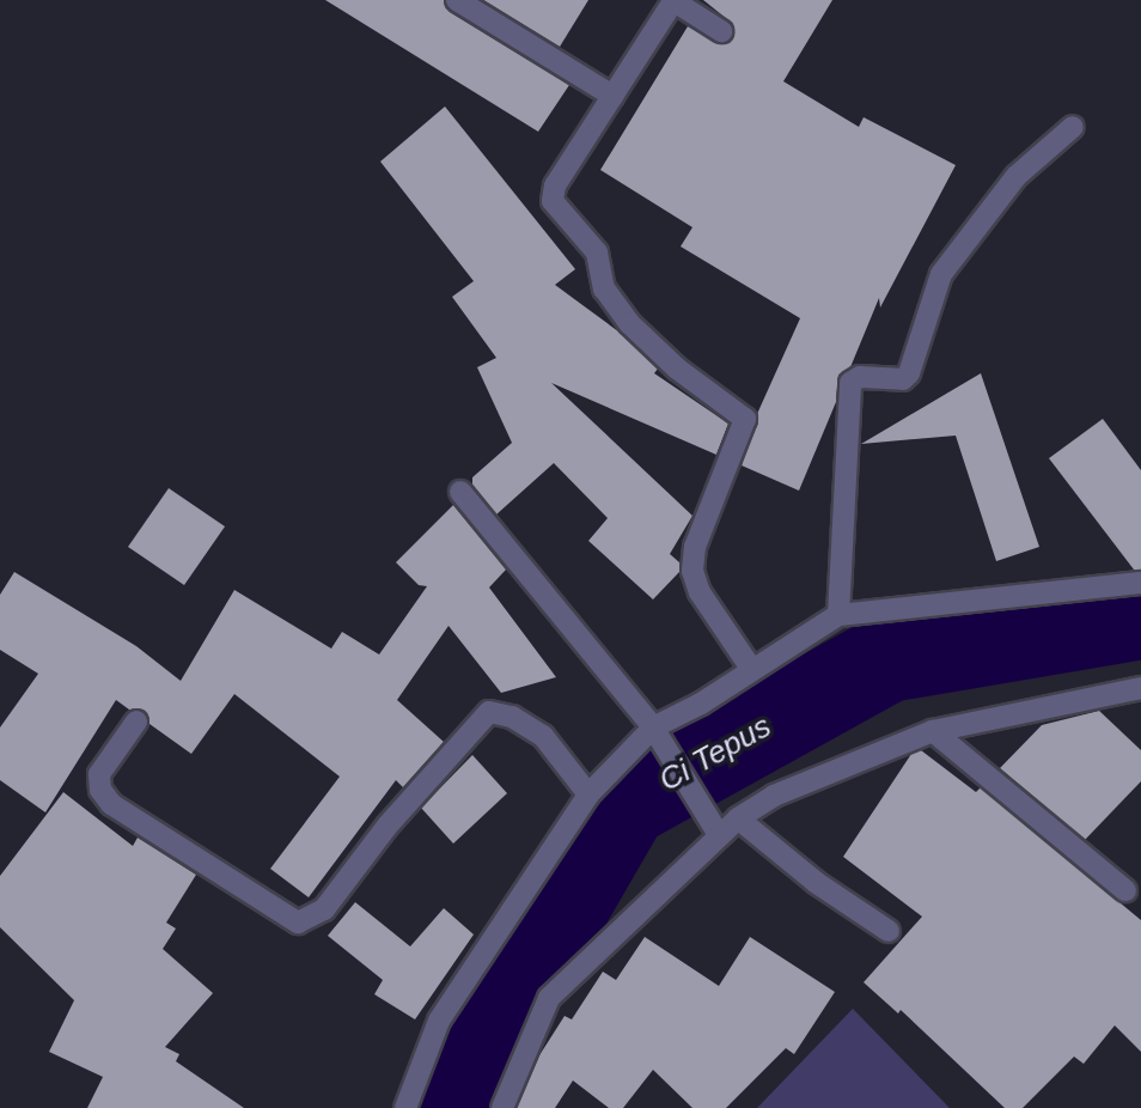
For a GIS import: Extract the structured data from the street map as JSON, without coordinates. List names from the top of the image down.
{
  "water": ["Ci Tepus"]
}
